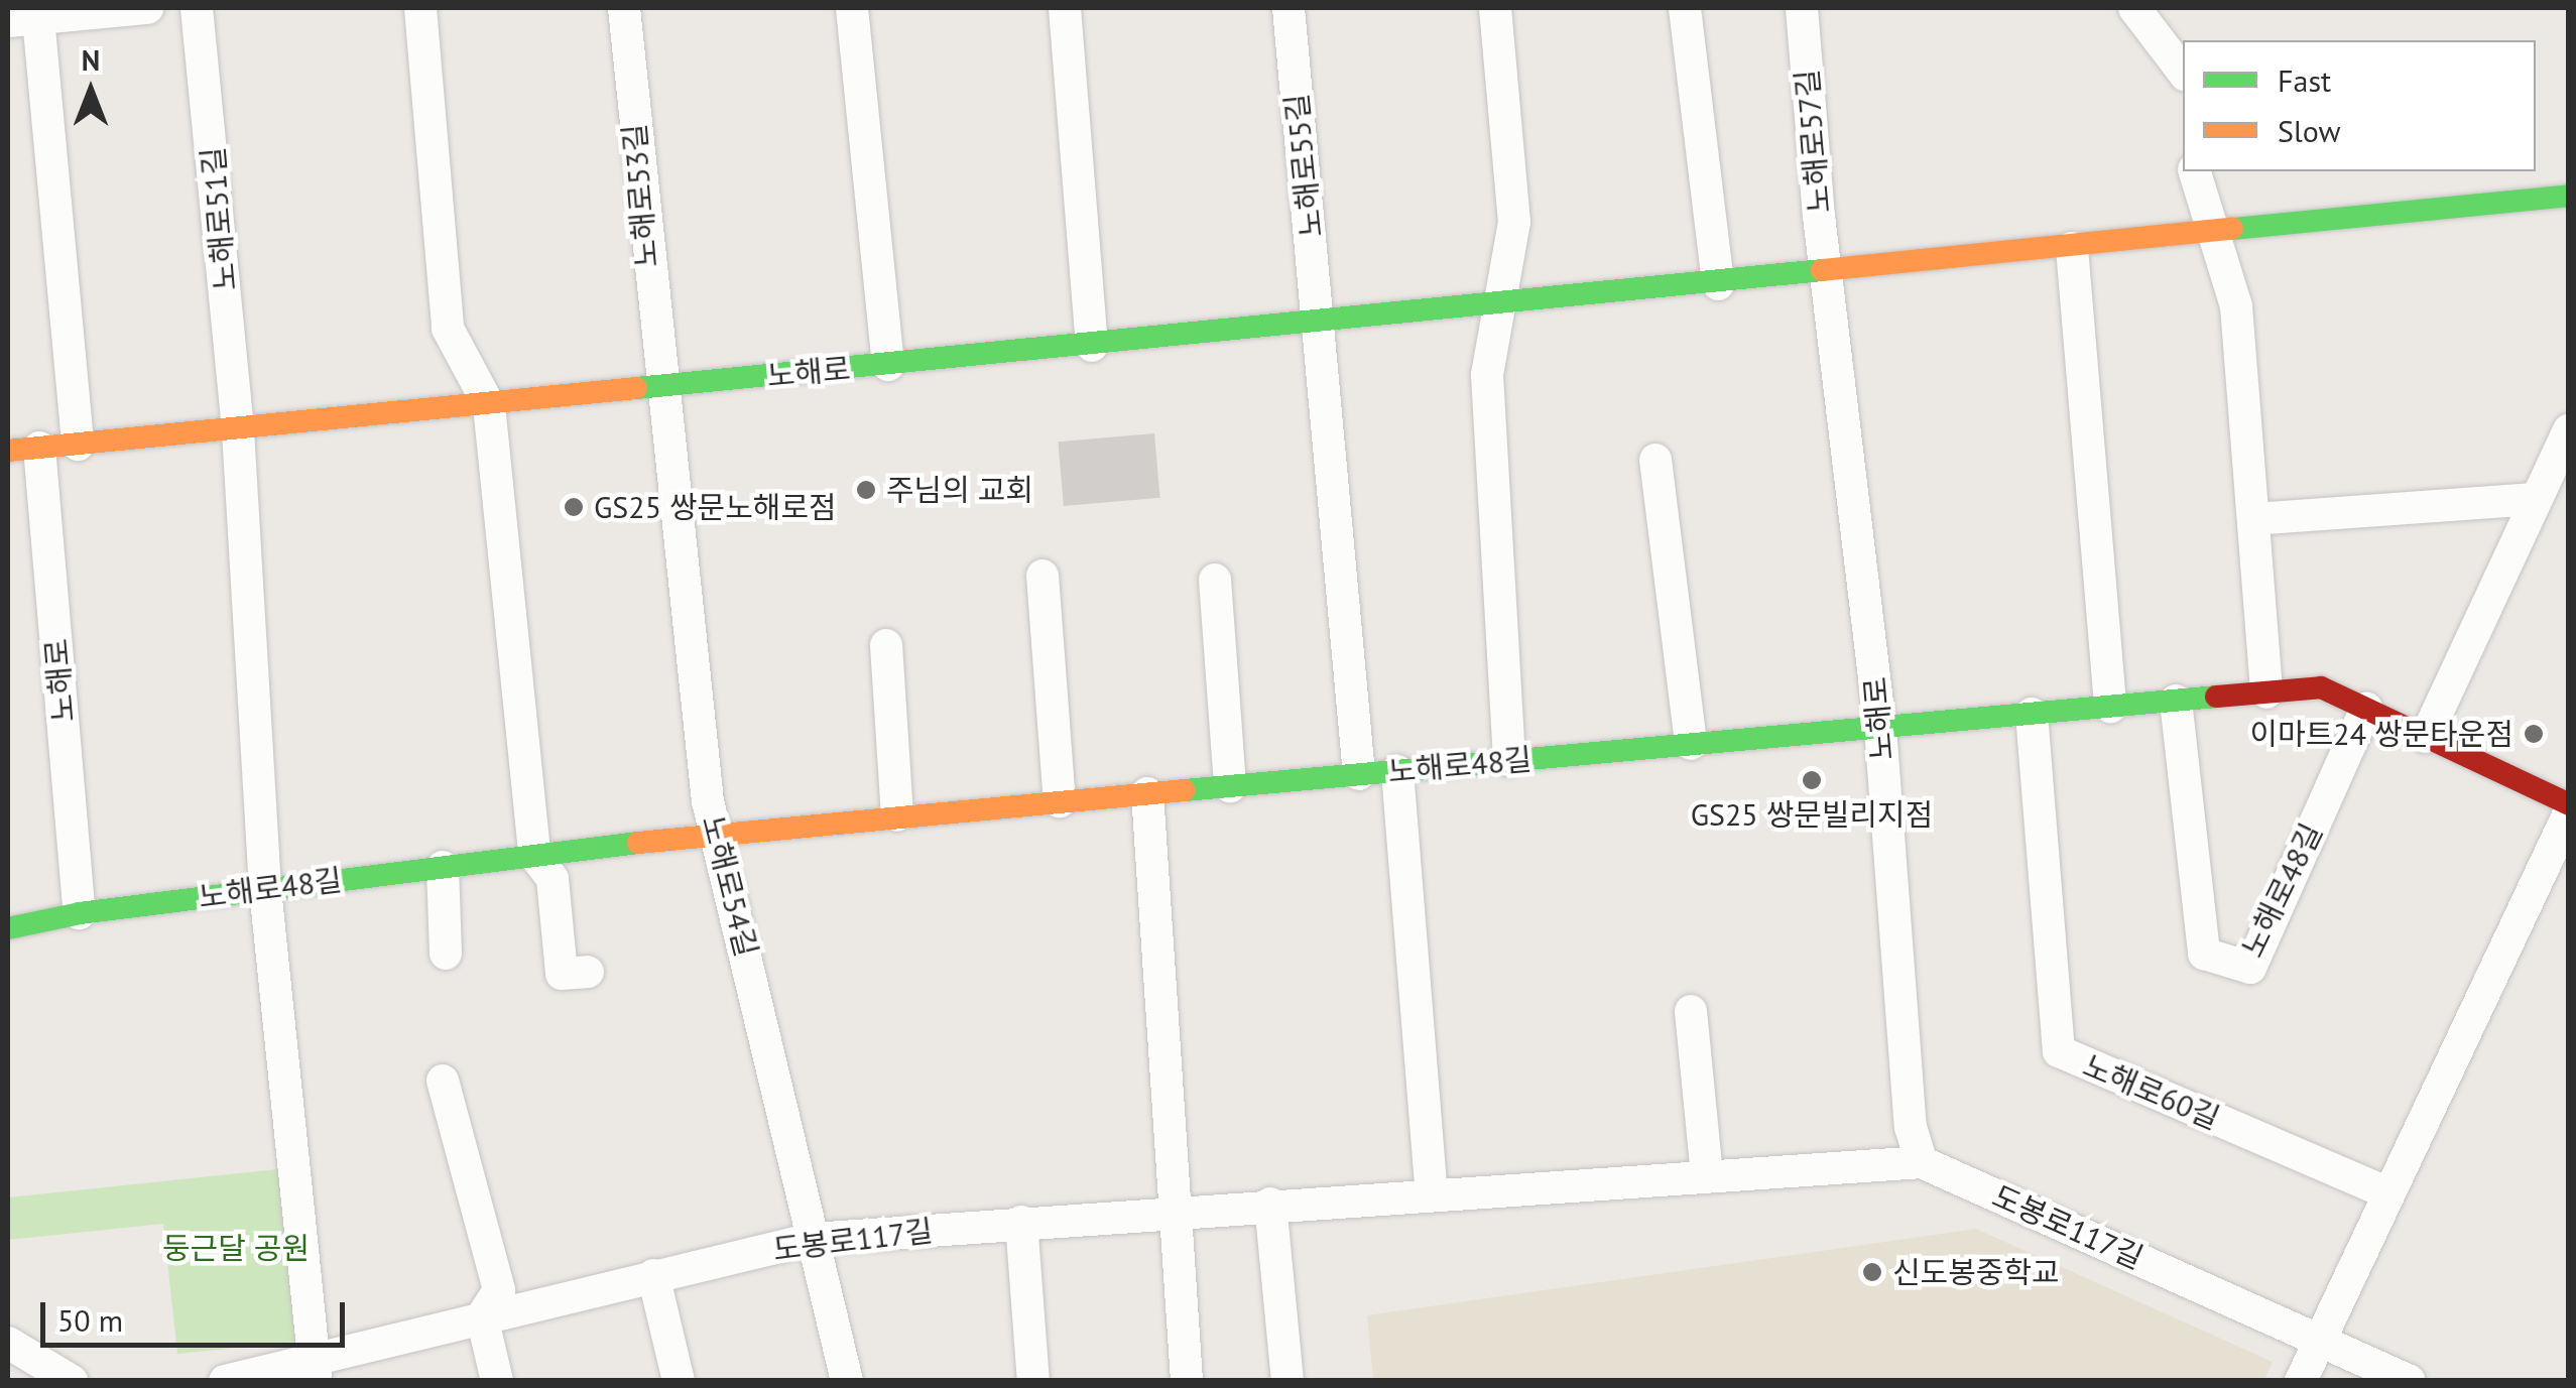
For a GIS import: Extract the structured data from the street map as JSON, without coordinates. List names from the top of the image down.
{
  "streets": {
    "street": [
      "노해로57길",
      "노해로55길",
      "노해로53길",
      "노해로51길",
      "노해로",
      "노해로48길",
      "노해로54길",
      "노해로60길",
      "도봉로117길"
    ]
  },
  "crossings": [
    ["노해로57길", "노해로"],
    ["노해로55길", "노해로"],
    ["노해로53길", "노해로"],
    ["노해로53길", "노해로54길"],
    ["노해로51길", "노해로"],
    ["노해로", "노해로48길"],
    ["노해로", "노해로54길"],
    ["노해로", "도봉로117길"],
    ["노해로48길", "노해로54길"],
    ["노해로48길", "노해로60길"],
    ["노해로54길", "도봉로117길"]
  ],
  "parks": ["둥근달 공원"],
  "places": [
    "주님의 교회",
    "GS25 쌍문노해로점",
    "이마트24 쌍문타운점",
    "GS25 쌍문빌리지점",
    "신도봉중학교"
  ],
  "legend": ["Fast", "Slow"],
  "scale_bar": "50 m",
  "north": "top"
}
